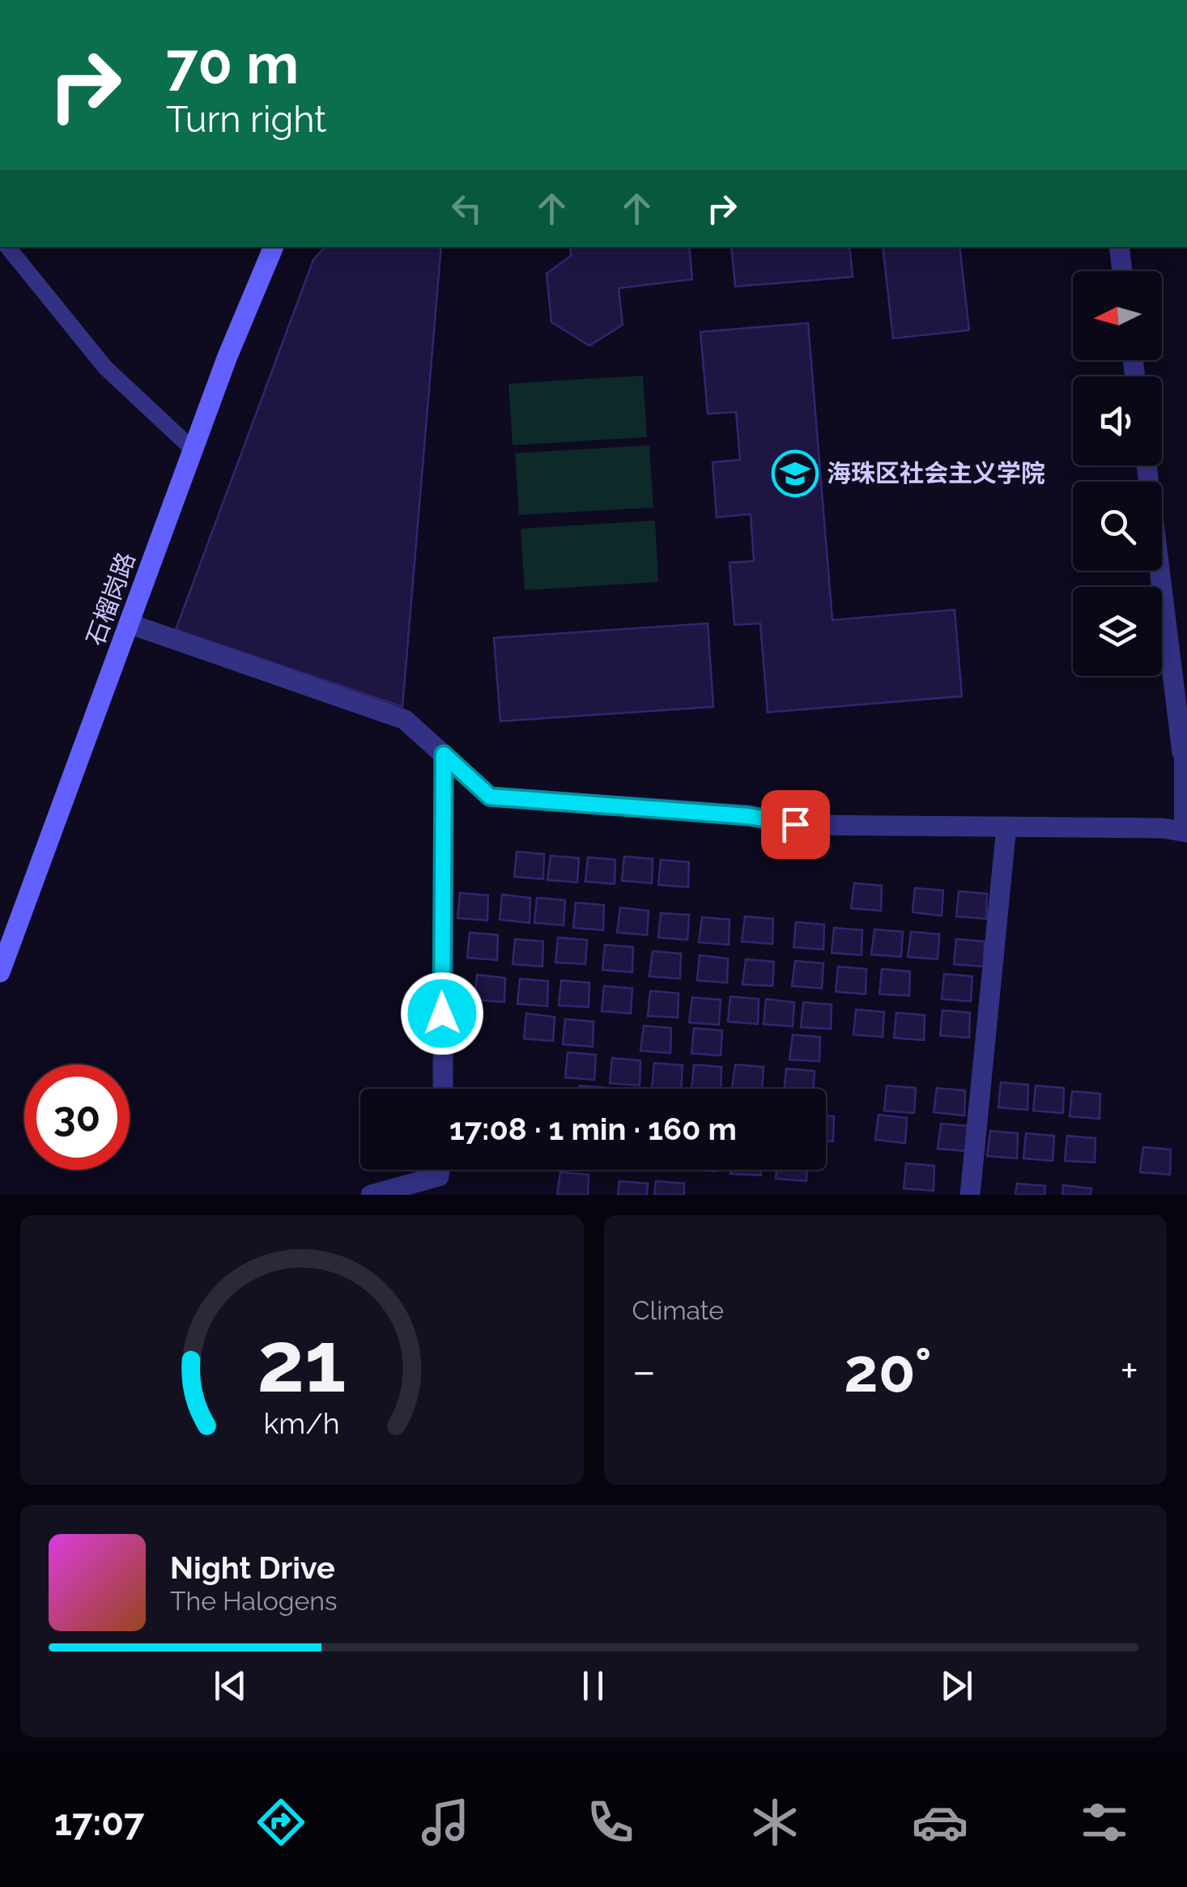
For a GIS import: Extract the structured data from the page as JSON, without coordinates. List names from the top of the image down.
{
  "streets": {
    "main road": ["石榴岗路"]
  },
  "places": {
    "school or university": ["海珠区社会主义学院"]
  },
  "north": "left",
  "page": {
    "turn": ["70 m", "Turn right"],
    "limit": "30",
    "trip": "17:08 · 1 min · 160 m",
    "tile": "Climate",
    "heat": ["−", "20°", "+"],
    "song": ["Night Drive", "The Halogens"],
    "tabs": "17:07",
    "gauge": ["21", "km/h"]
  }
}
